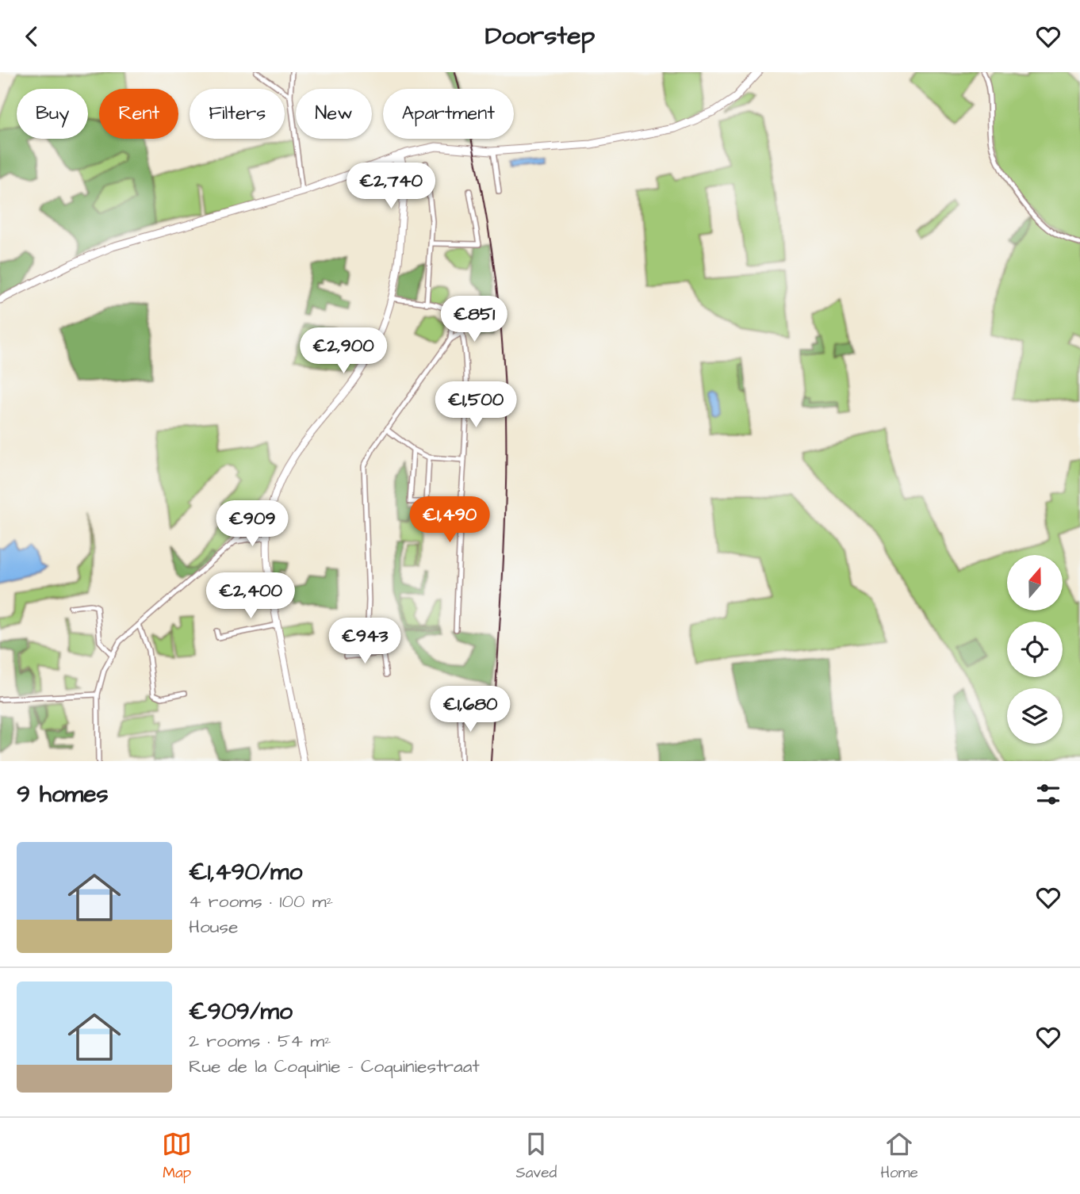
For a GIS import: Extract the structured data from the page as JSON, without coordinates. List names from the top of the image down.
{
  "north": "top",
  "page": {
    "header": "Doorstep",
    "chip": [
      "Buy",
      "Rent",
      "Filters",
      "New",
      "Apartment"
    ],
    "price": [
      "€2,740",
      "€851",
      "€2,900",
      "€1,500",
      "€1,490",
      "€909",
      "€2,400",
      "€943",
      "€1,680"
    ],
    "heading": "9 homes",
    "list": [
      {
        "name": "€1,490/mo",
        "note": "4 rooms · 100 m² · House"
      },
      {
        "name": "€909/mo",
        "note": "2 rooms · 54 m² · Rue de la Coquinie - Coquiniestraat"
      }
    ],
    "tabs": ["Map", "Saved", "Home"]
  }
}
